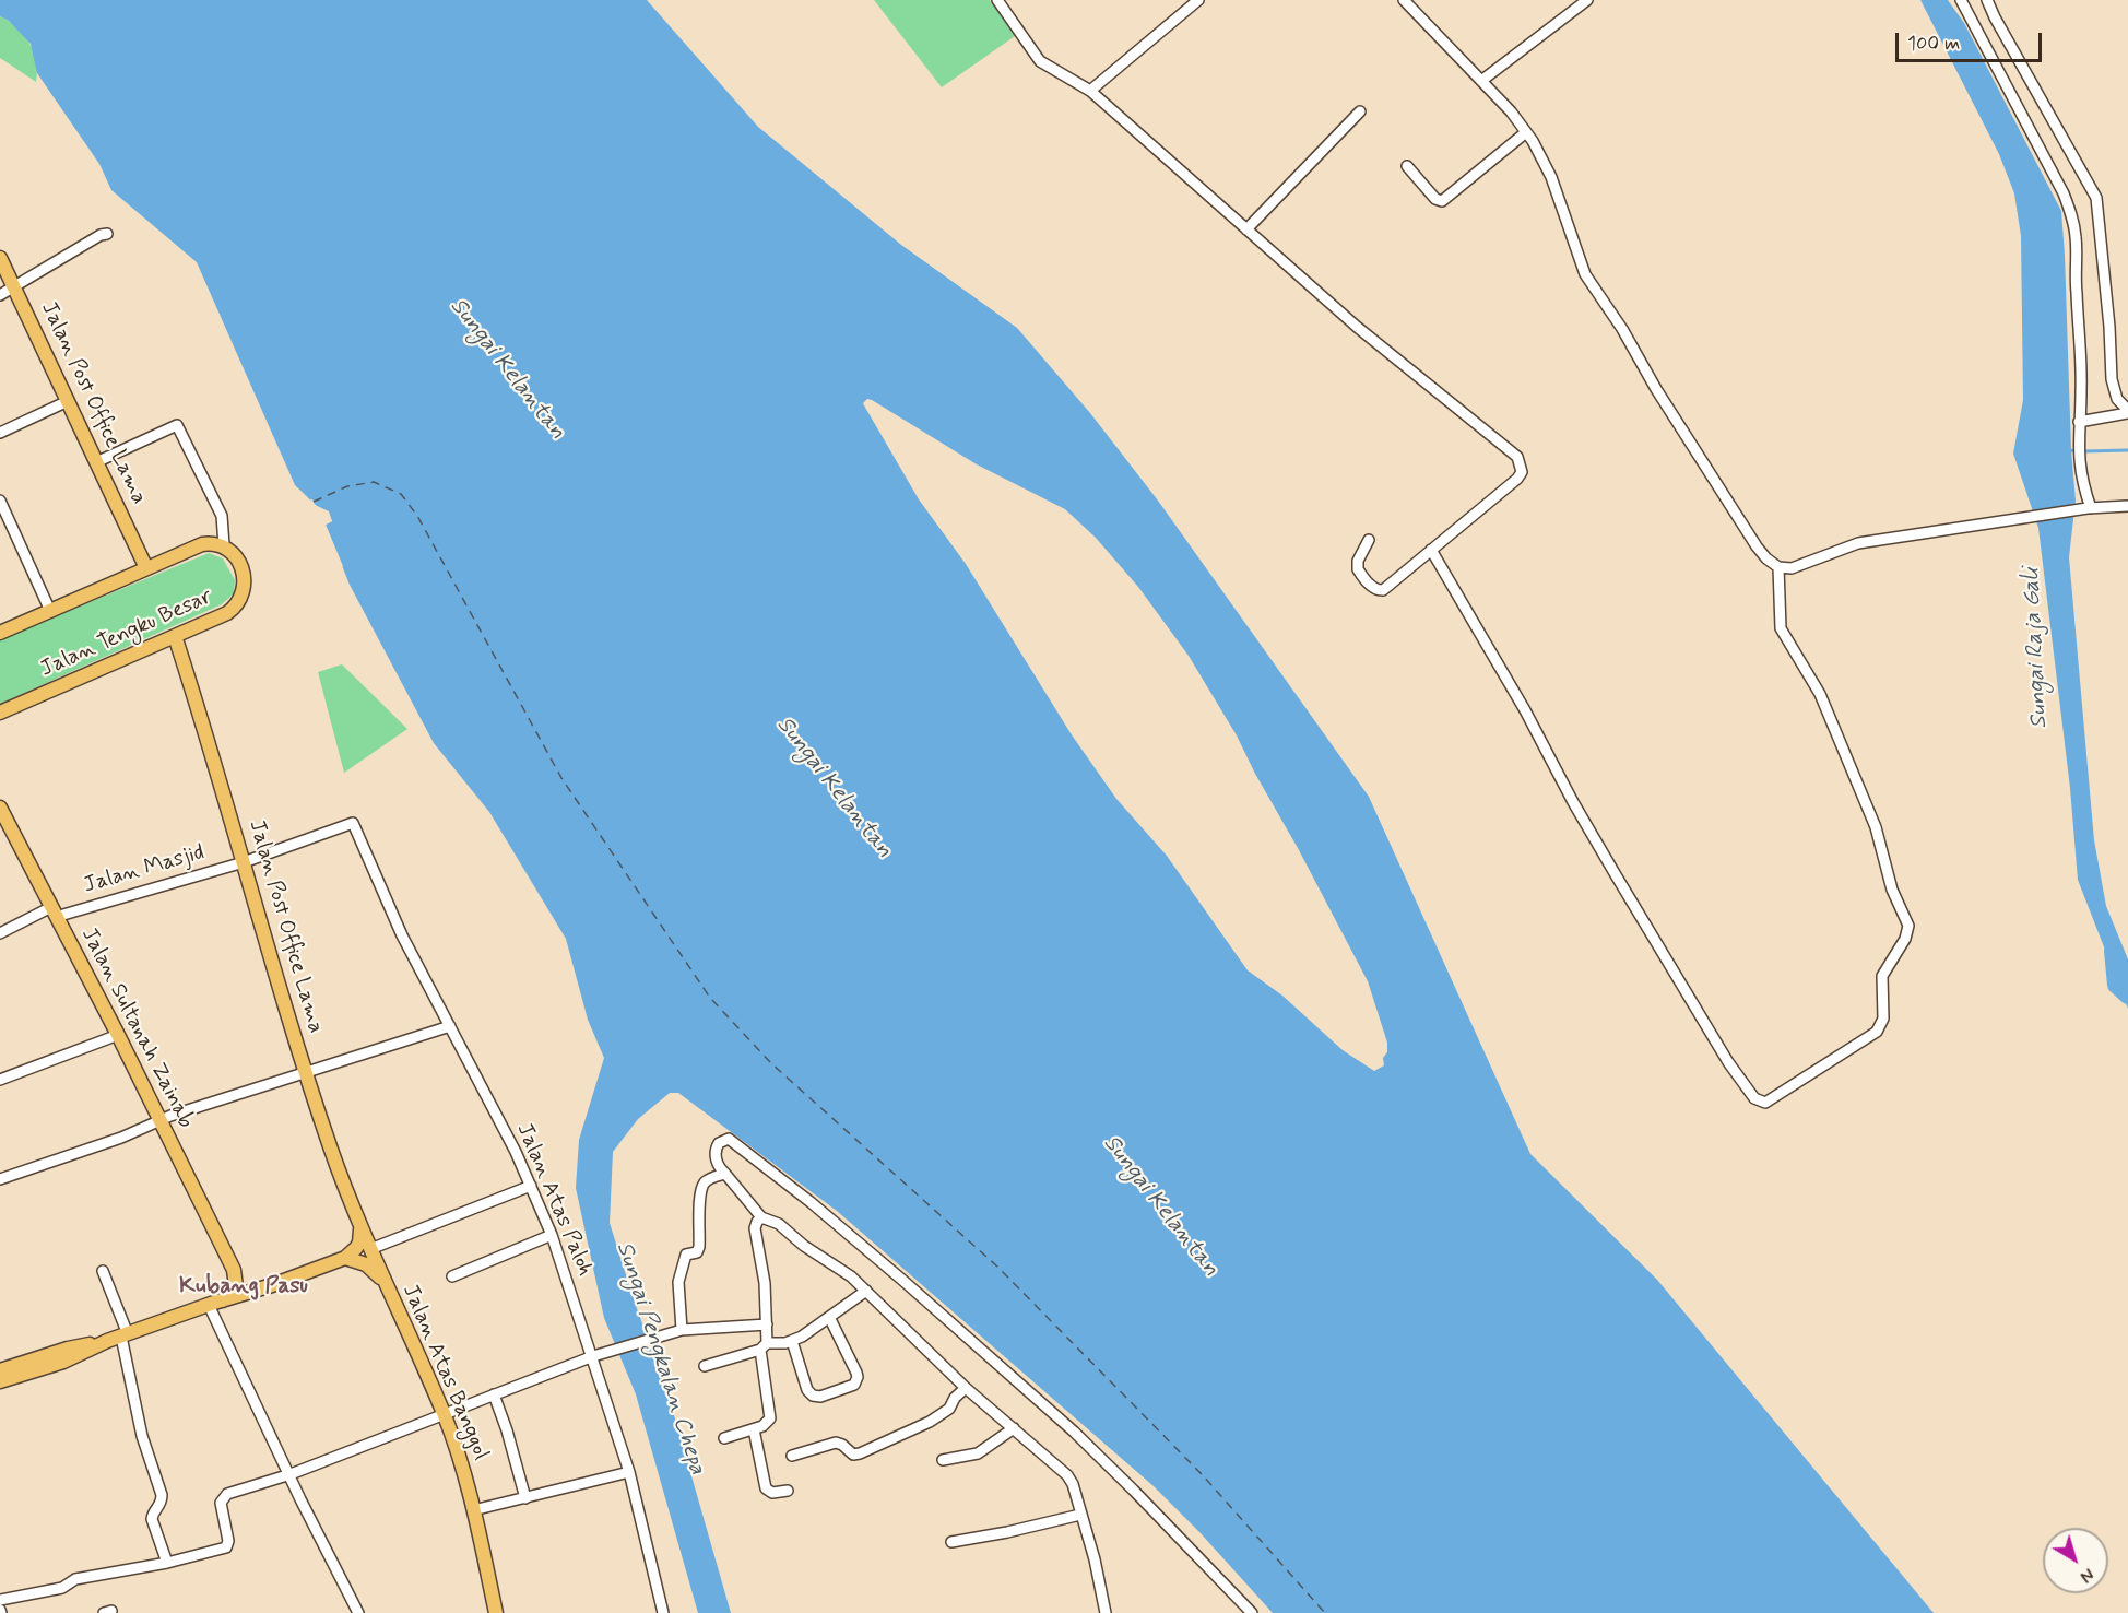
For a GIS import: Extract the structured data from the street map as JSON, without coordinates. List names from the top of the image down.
{
  "streets": {
    "main road": [
      "Jalan Post Office Lama",
      "Jalan Tengku Besar",
      "Jalan Sultanah Zainab",
      "Jalan Atas Banggol"
    ],
    "street": ["Jalan Masjid", "Jalan Atas Paloh"]
  },
  "crossings": [
    ["Jalan Post Office Lama", "Jalan Tengku Besar"],
    ["Jalan Post Office Lama", "Jalan Masjid"],
    ["Jalan Post Office Lama", "Jalan Atas Banggol"],
    ["Jalan Masjid", "Jalan Sultanah Zainab"],
    ["Jalan Masjid", "Jalan Atas Paloh"]
  ],
  "districts": ["Kubang Pasu"],
  "water": ["Sungai Kelantan", "Sungai Raja Gali", "Sungai Pengkalan Chepa"],
  "scale_bar": "100 m",
  "north": "bottom right"
}
